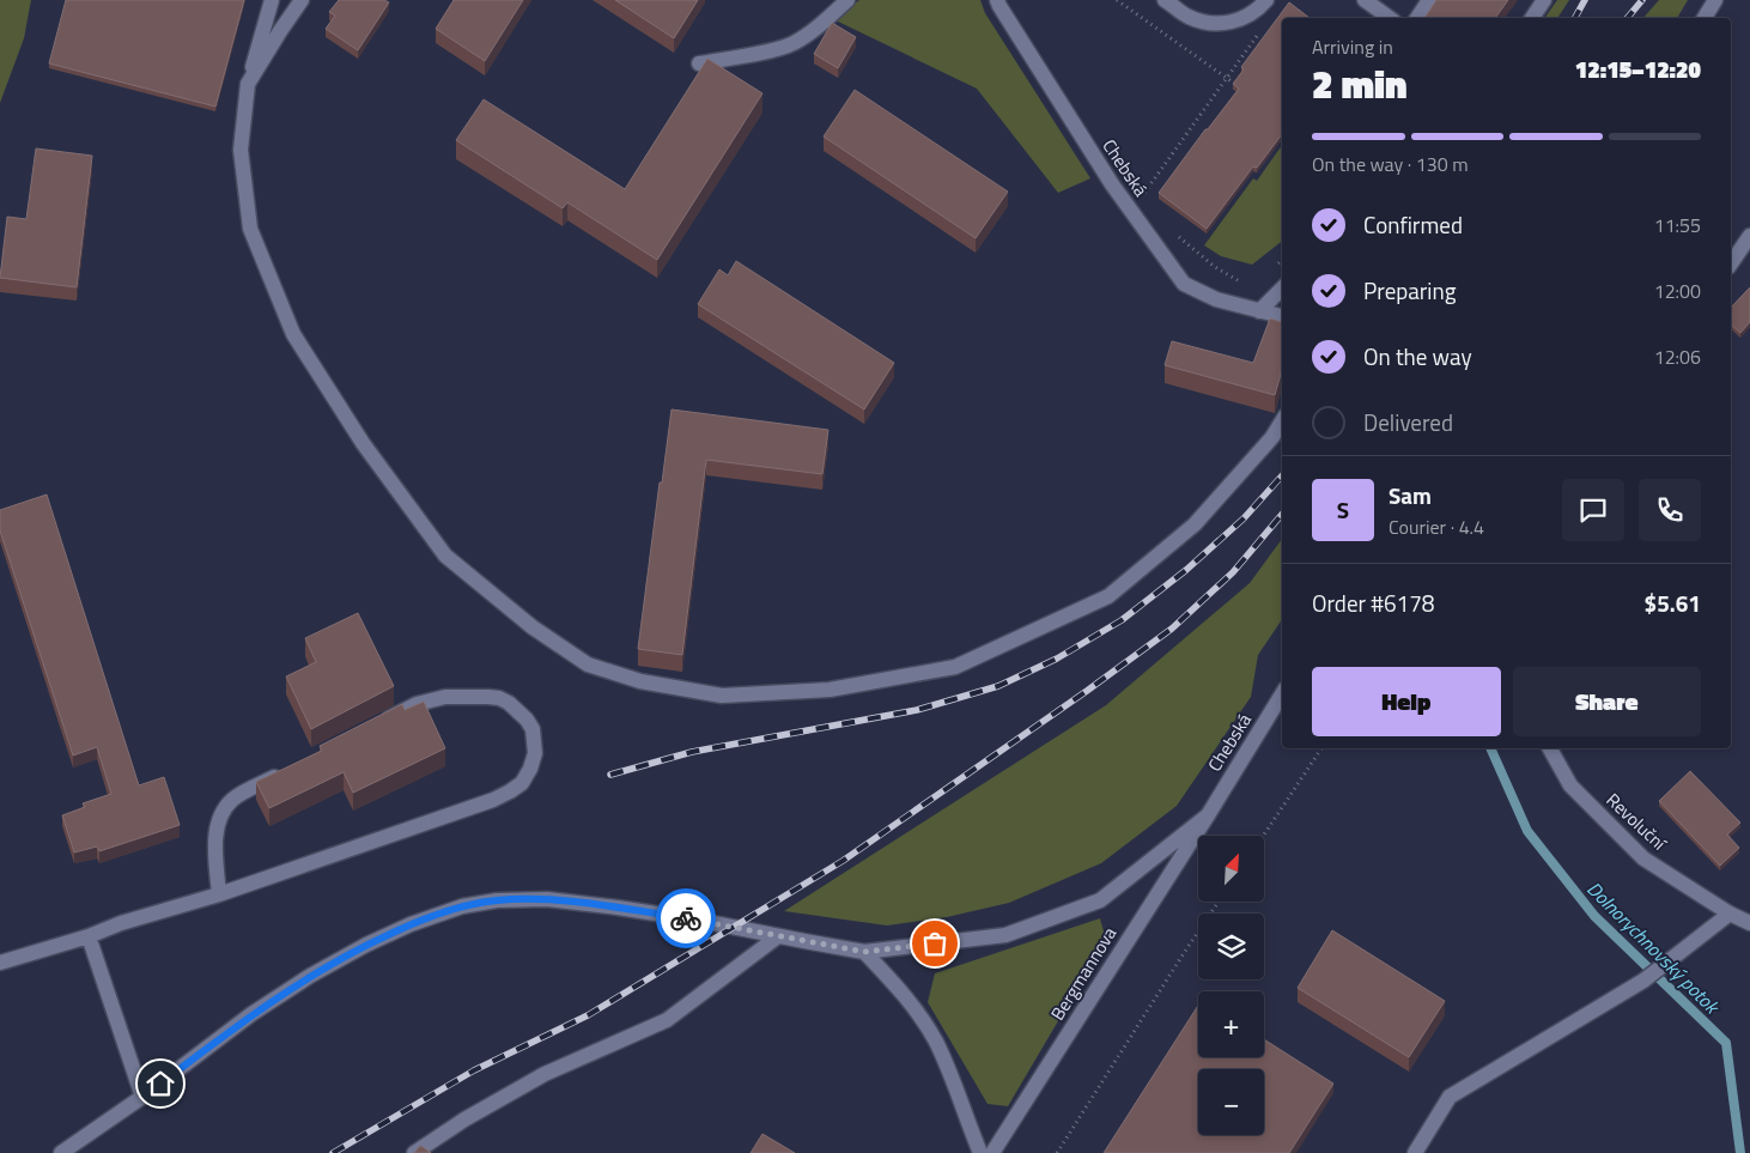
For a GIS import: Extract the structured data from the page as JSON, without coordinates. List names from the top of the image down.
{
  "streets": {
    "street": ["Chebská", "Revoluční", "Bergmannova"]
  },
  "crossings": [
    ["Chebská", "Bergmannova"]
  ],
  "water": ["Dolnorychnovský potok"],
  "north": "top right",
  "page": {
    "heading": ["2 min", "Arriving in", "12:15–12:20"],
    "panel": [
      "Sam",
      "Courier · 4.4",
      "Order #6178",
      "$5.61"
    ],
    "bar": "On the way · 130 m",
    "list": [
      ["Confirmed", "11:55"],
      ["Preparing", "12:00"],
      ["On the way", "12:06"],
      "Delivered"
    ],
    "round": "S",
    "buttons": ["Help", "Share"],
    "map_buttons": ["+", "−"]
  }
}
